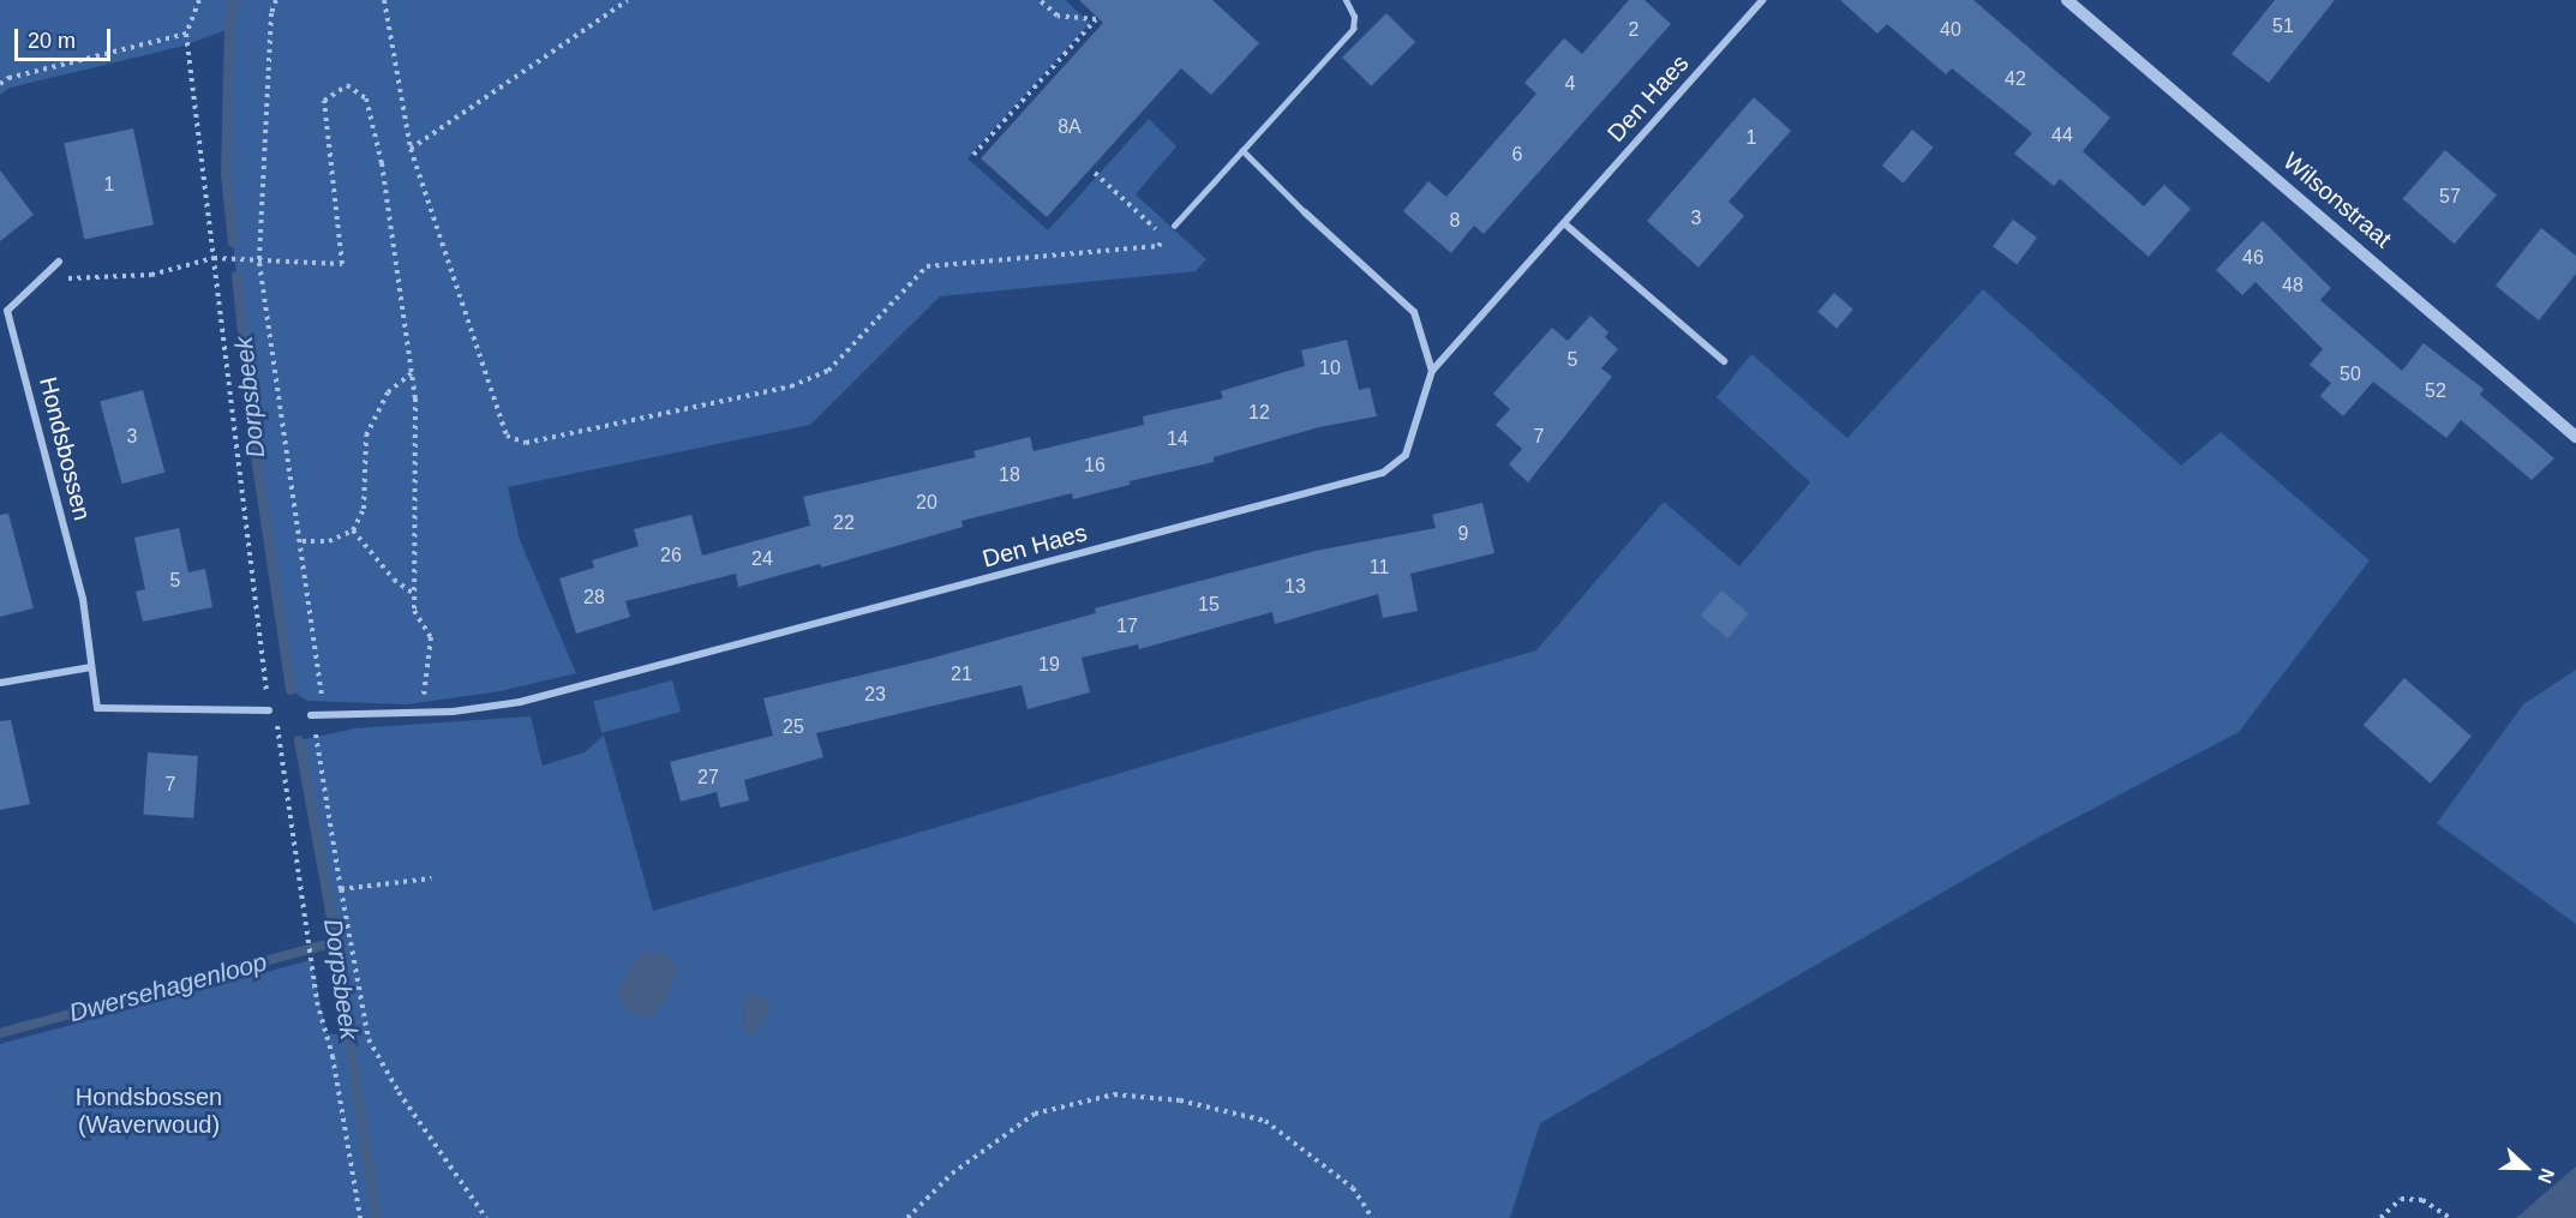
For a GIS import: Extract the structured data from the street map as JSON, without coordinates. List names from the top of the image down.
{
  "streets": {
    "street": ["Den Haes", "Wilsonstraat", "Hondsbossen"]
  },
  "water": ["Dorpsbeek", "Dwersehagenloop"],
  "parks": ["Hondsbossen (Waverwoud)"],
  "house_numbers": [
    "51",
    "2",
    "40",
    "42",
    "4",
    "8A",
    "44",
    "1",
    "6",
    "1",
    "57",
    "3",
    "8",
    "46",
    "48",
    "5",
    "10",
    "50",
    "52",
    "12",
    "3",
    "7",
    "14",
    "16",
    "18",
    "20",
    "22",
    "9",
    "26",
    "24",
    "11",
    "5",
    "13",
    "28",
    "15",
    "17",
    "19",
    "21",
    "23",
    "25",
    "27",
    "7"
  ],
  "scale_bar": "20 m",
  "north": "right"
}
